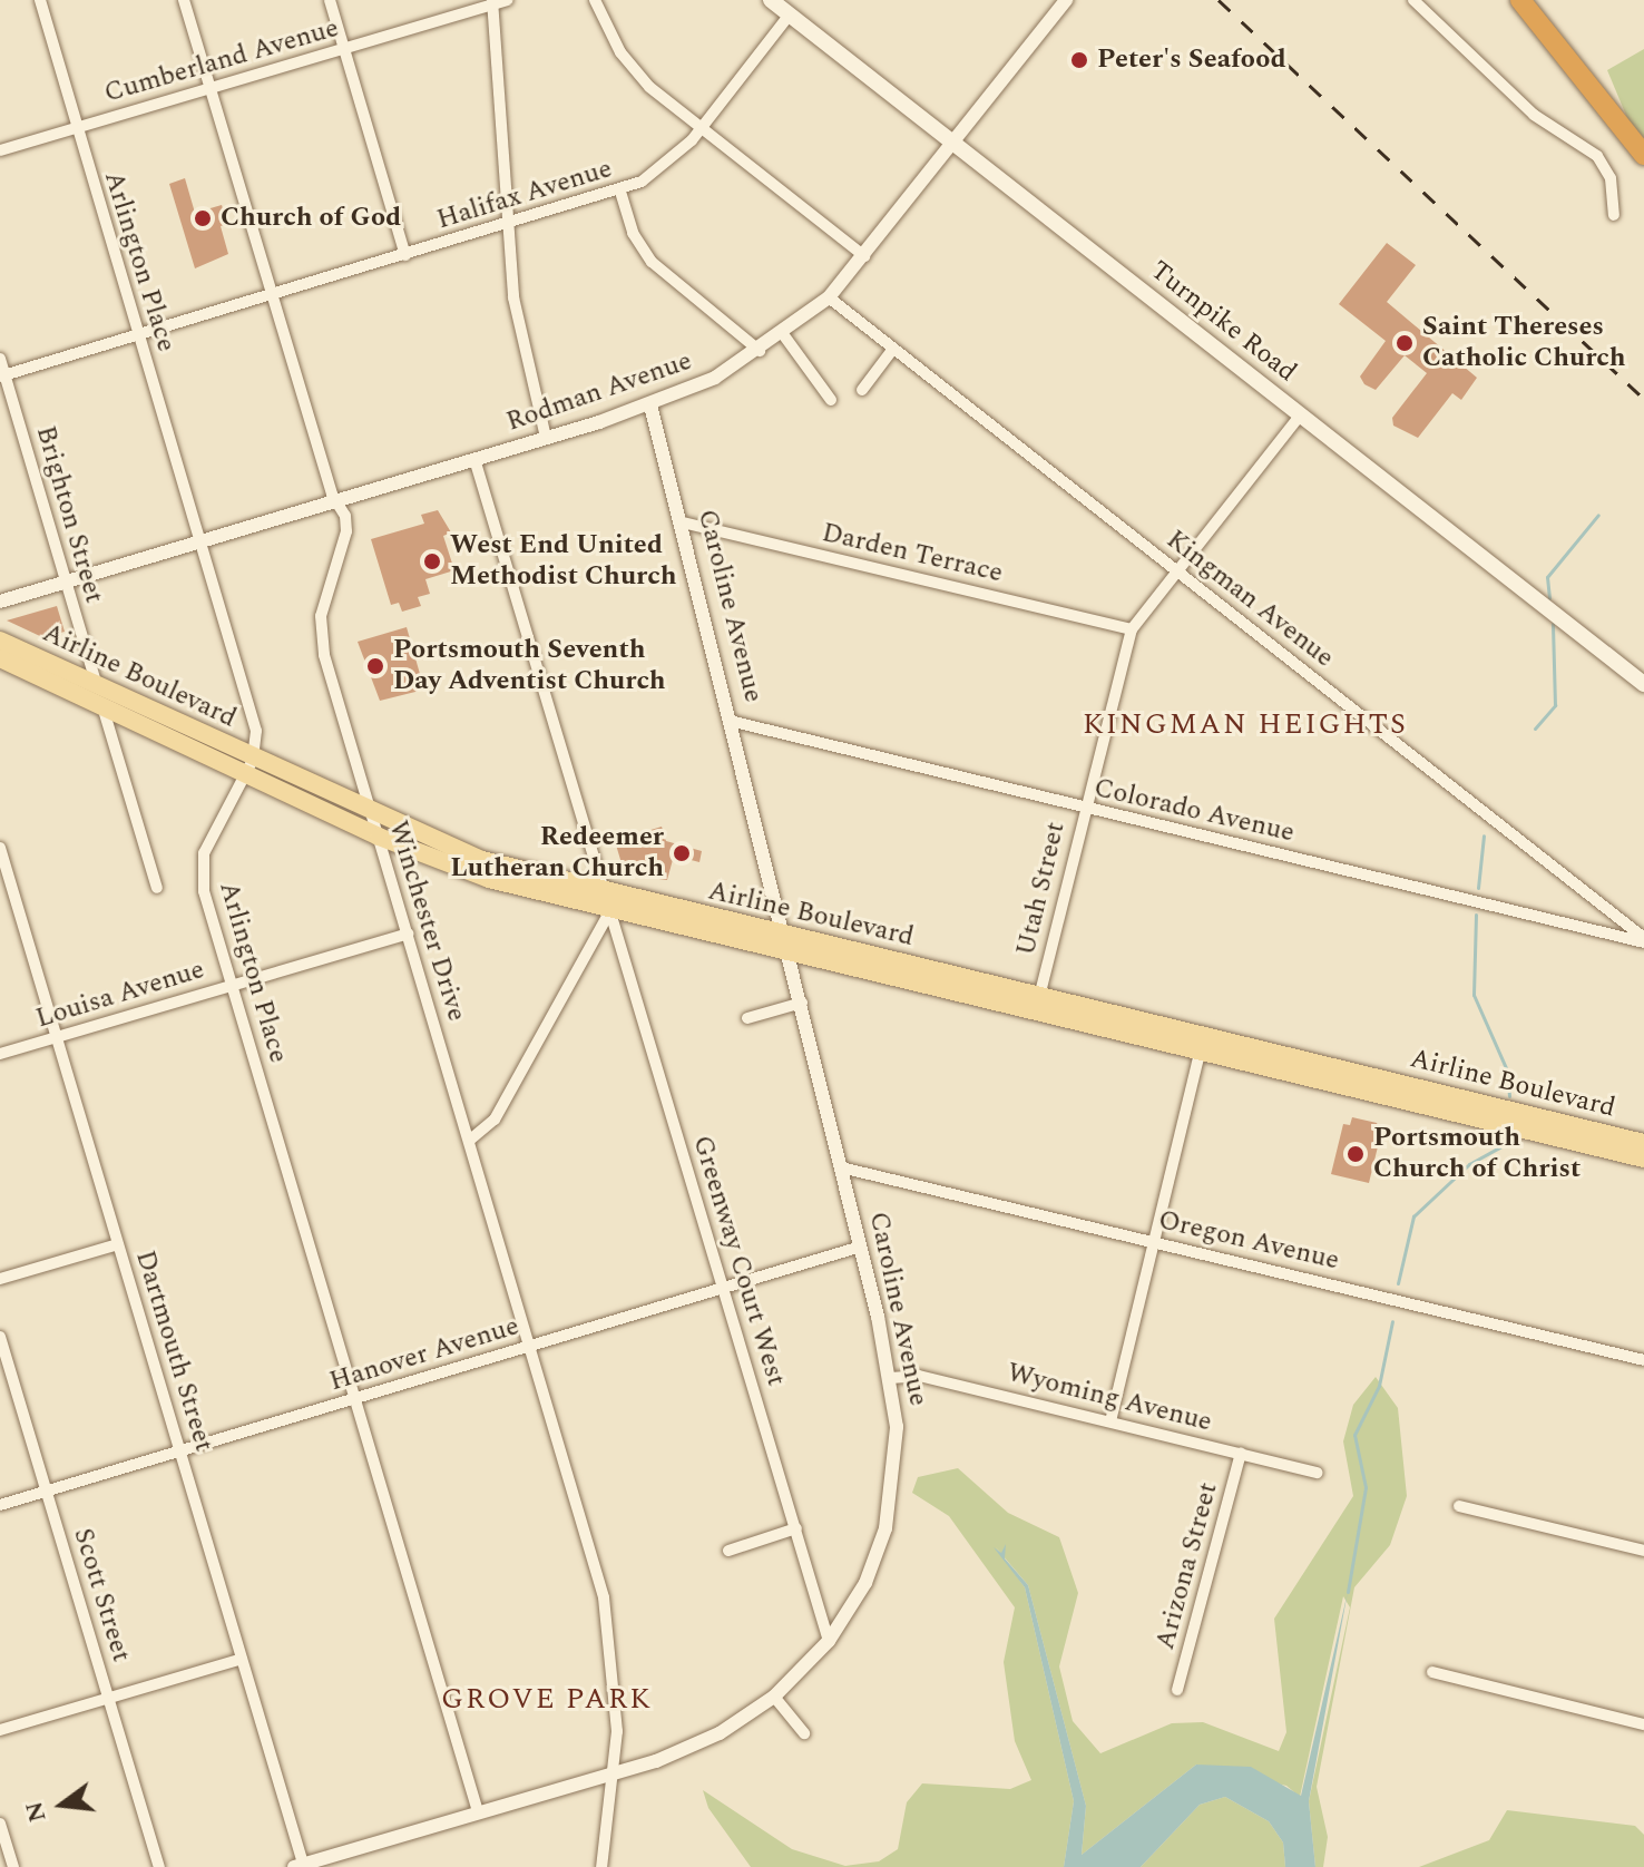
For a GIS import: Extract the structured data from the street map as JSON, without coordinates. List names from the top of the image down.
{
  "streets": {
    "main road": ["Turnpike Road", "Airline Boulevard"],
    "street": [
      "Cumberland Avenue",
      "Halifax Avenue",
      "Arlington Place",
      "Rodman Avenue",
      "Brighton Street",
      "Darden Terrace",
      "Kingman Avenue",
      "Caroline Avenue",
      "Colorado Avenue",
      "Utah Street",
      "Winchester Drive",
      "Louisa Avenue",
      "Oregon Avenue",
      "Greenway Court West",
      "Dartmouth Street",
      "Hanover Avenue",
      "Wyoming Avenue",
      "Arizona Street",
      "Scott Street"
    ]
  },
  "crossings": [
    ["Cumberland Avenue", "Arlington Place"],
    ["Cumberland Avenue", "Winchester Drive"],
    ["Halifax Avenue", "Arlington Place"],
    ["Halifax Avenue", "Turnpike Road"],
    ["Halifax Avenue", "Brighton Street"],
    ["Halifax Avenue", "Winchester Drive"],
    ["Arlington Place", "Rodman Avenue"],
    ["Arlington Place", "Caroline Avenue"],
    ["Arlington Place", "Airline Boulevard"],
    ["Arlington Place", "Louisa Avenue"],
    ["Arlington Place", "Hanover Avenue"],
    ["Turnpike Road", "Rodman Avenue"],
    ["Turnpike Road", "Utah Street"],
    ["Rodman Avenue", "Brighton Street"],
    ["Rodman Avenue", "Kingman Avenue"],
    ["Rodman Avenue", "Caroline Avenue"],
    ["Rodman Avenue", "Winchester Drive"],
    ["Rodman Avenue", "Greenway Court West"],
    ["Brighton Street", "Airline Boulevard"],
    ["Darden Terrace", "Caroline Avenue"],
    ["Darden Terrace", "Utah Street"],
    ["Kingman Avenue", "Colorado Avenue"],
    ["Kingman Avenue", "Utah Street"],
    ["Caroline Avenue", "Airline Boulevard"],
    ["Caroline Avenue", "Colorado Avenue"],
    ["Caroline Avenue", "Winchester Drive"],
    ["Caroline Avenue", "Oregon Avenue"],
    ["Caroline Avenue", "Greenway Court West"],
    ["Caroline Avenue", "Dartmouth Street"],
    ["Caroline Avenue", "Hanover Avenue"],
    ["Caroline Avenue", "Wyoming Avenue"],
    ["Airline Boulevard", "Utah Street"],
    ["Airline Boulevard", "Winchester Drive"],
    ["Airline Boulevard", "Greenway Court West"],
    ["Colorado Avenue", "Utah Street"],
    ["Winchester Drive", "Louisa Avenue"],
    ["Winchester Drive", "Hanover Avenue"],
    ["Louisa Avenue", "Dartmouth Street"],
    ["Greenway Court West", "Hanover Avenue"],
    ["Dartmouth Street", "Hanover Avenue"],
    ["Hanover Avenue", "Scott Street"],
    ["Wyoming Avenue", "Arizona Street"]
  ],
  "districts": ["KINGMAN HEIGHTS", "GROVE PARK"],
  "places": [
    "Peter's Seafood",
    "Church of God",
    "Saint Thereses Catholic Church",
    "West End United Methodist Church",
    "Portsmouth Seventh Day Adventist Church",
    "Redeemer Lutheran Church",
    "Portsmouth Church of Christ"
  ],
  "north": "left"
}
